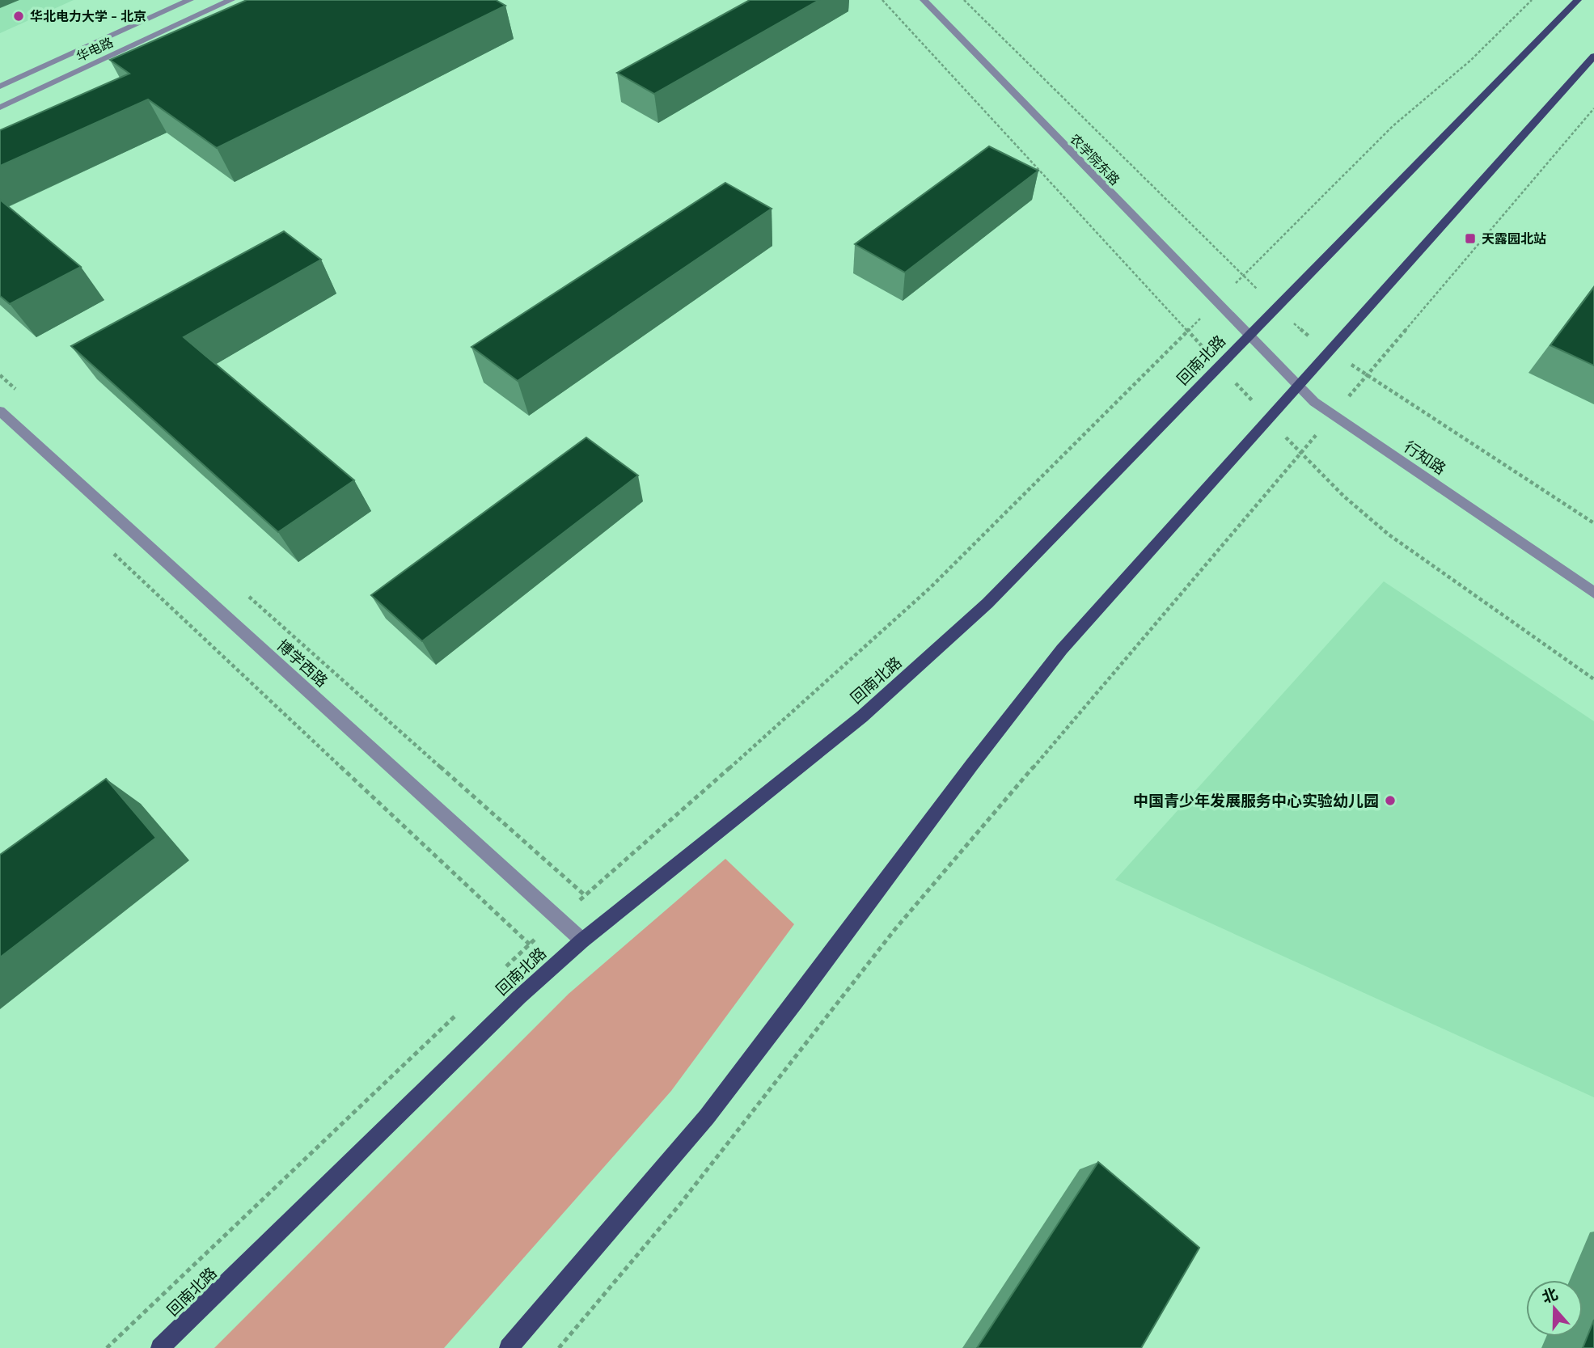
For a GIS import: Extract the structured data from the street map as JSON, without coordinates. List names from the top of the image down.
{
  "streets": {
    "main road": ["回南北路"],
    "street": [
      "华电路",
      "农学院东路",
      "行知路",
      "博学西路"
    ]
  },
  "crossings": [
    ["农学院东路", "回南北路"],
    ["农学院东路", "行知路"],
    ["回南北路", "行知路"],
    ["回南北路", "博学西路"]
  ],
  "places": {
    "other": ["华北电力大学 - 北京", "中国青少年发展服务中心实验幼儿园"],
    "transit": ["天露园北站"]
  },
  "north": "top"
}
